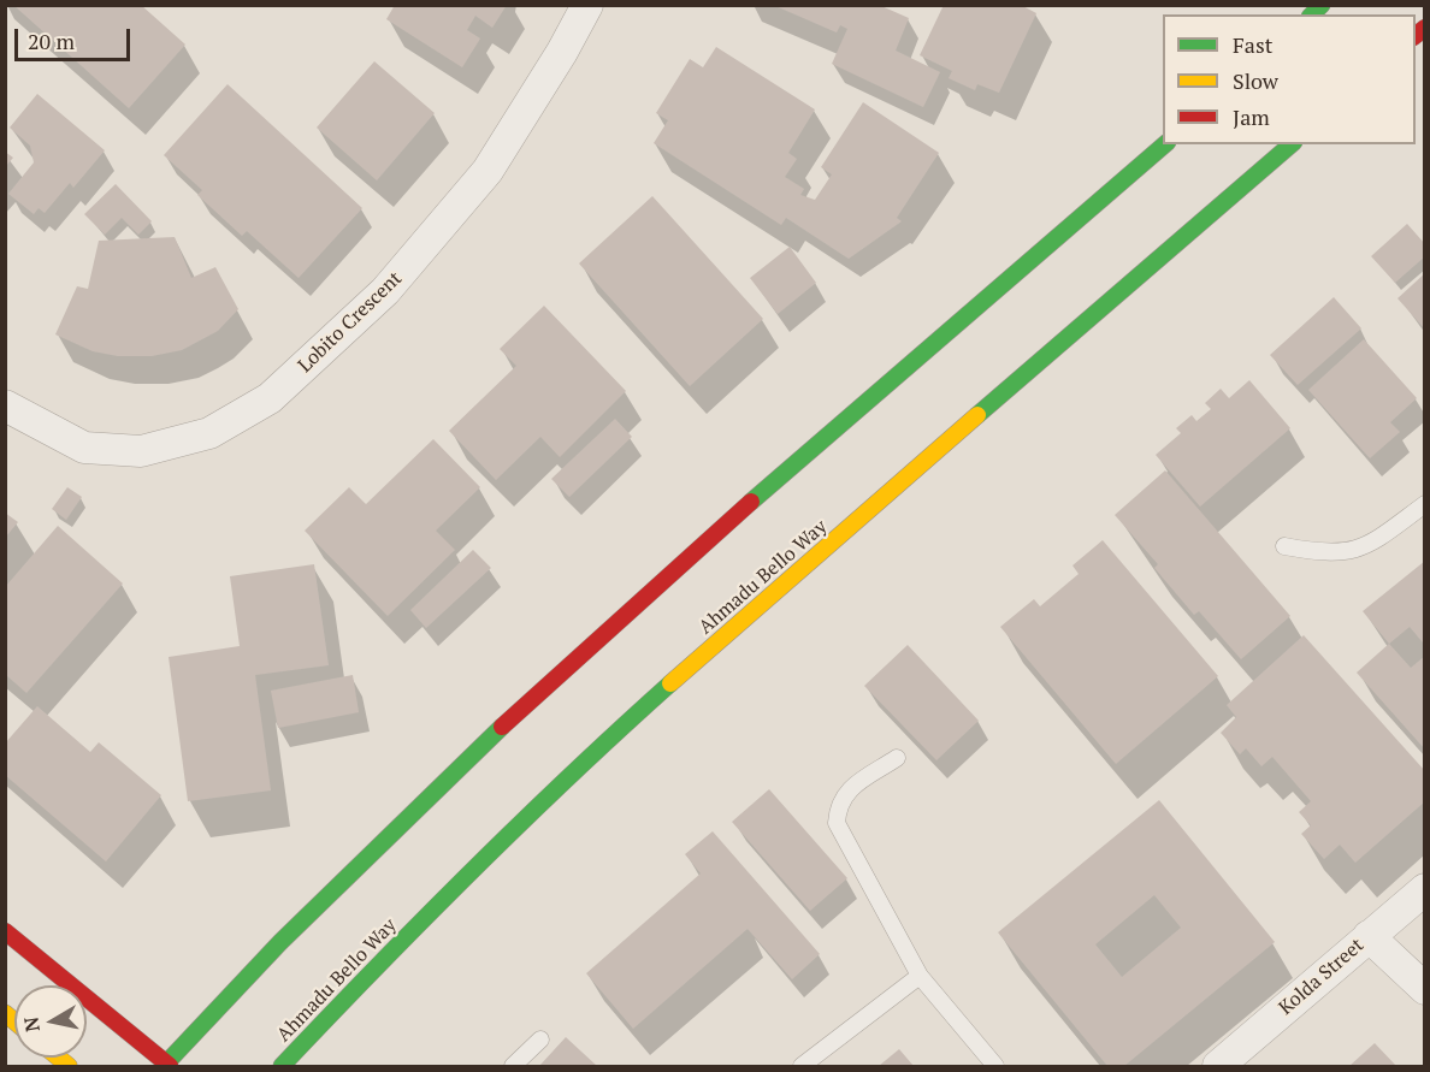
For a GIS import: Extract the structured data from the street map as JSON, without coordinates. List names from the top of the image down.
{
  "streets": {
    "main road": ["Ahmadu Bello Way"],
    "street": ["Lobito Crescent", "Kolda Street"]
  },
  "legend": ["Fast", "Slow", "Jam"],
  "scale_bar": "20 m",
  "north": "left"
}
